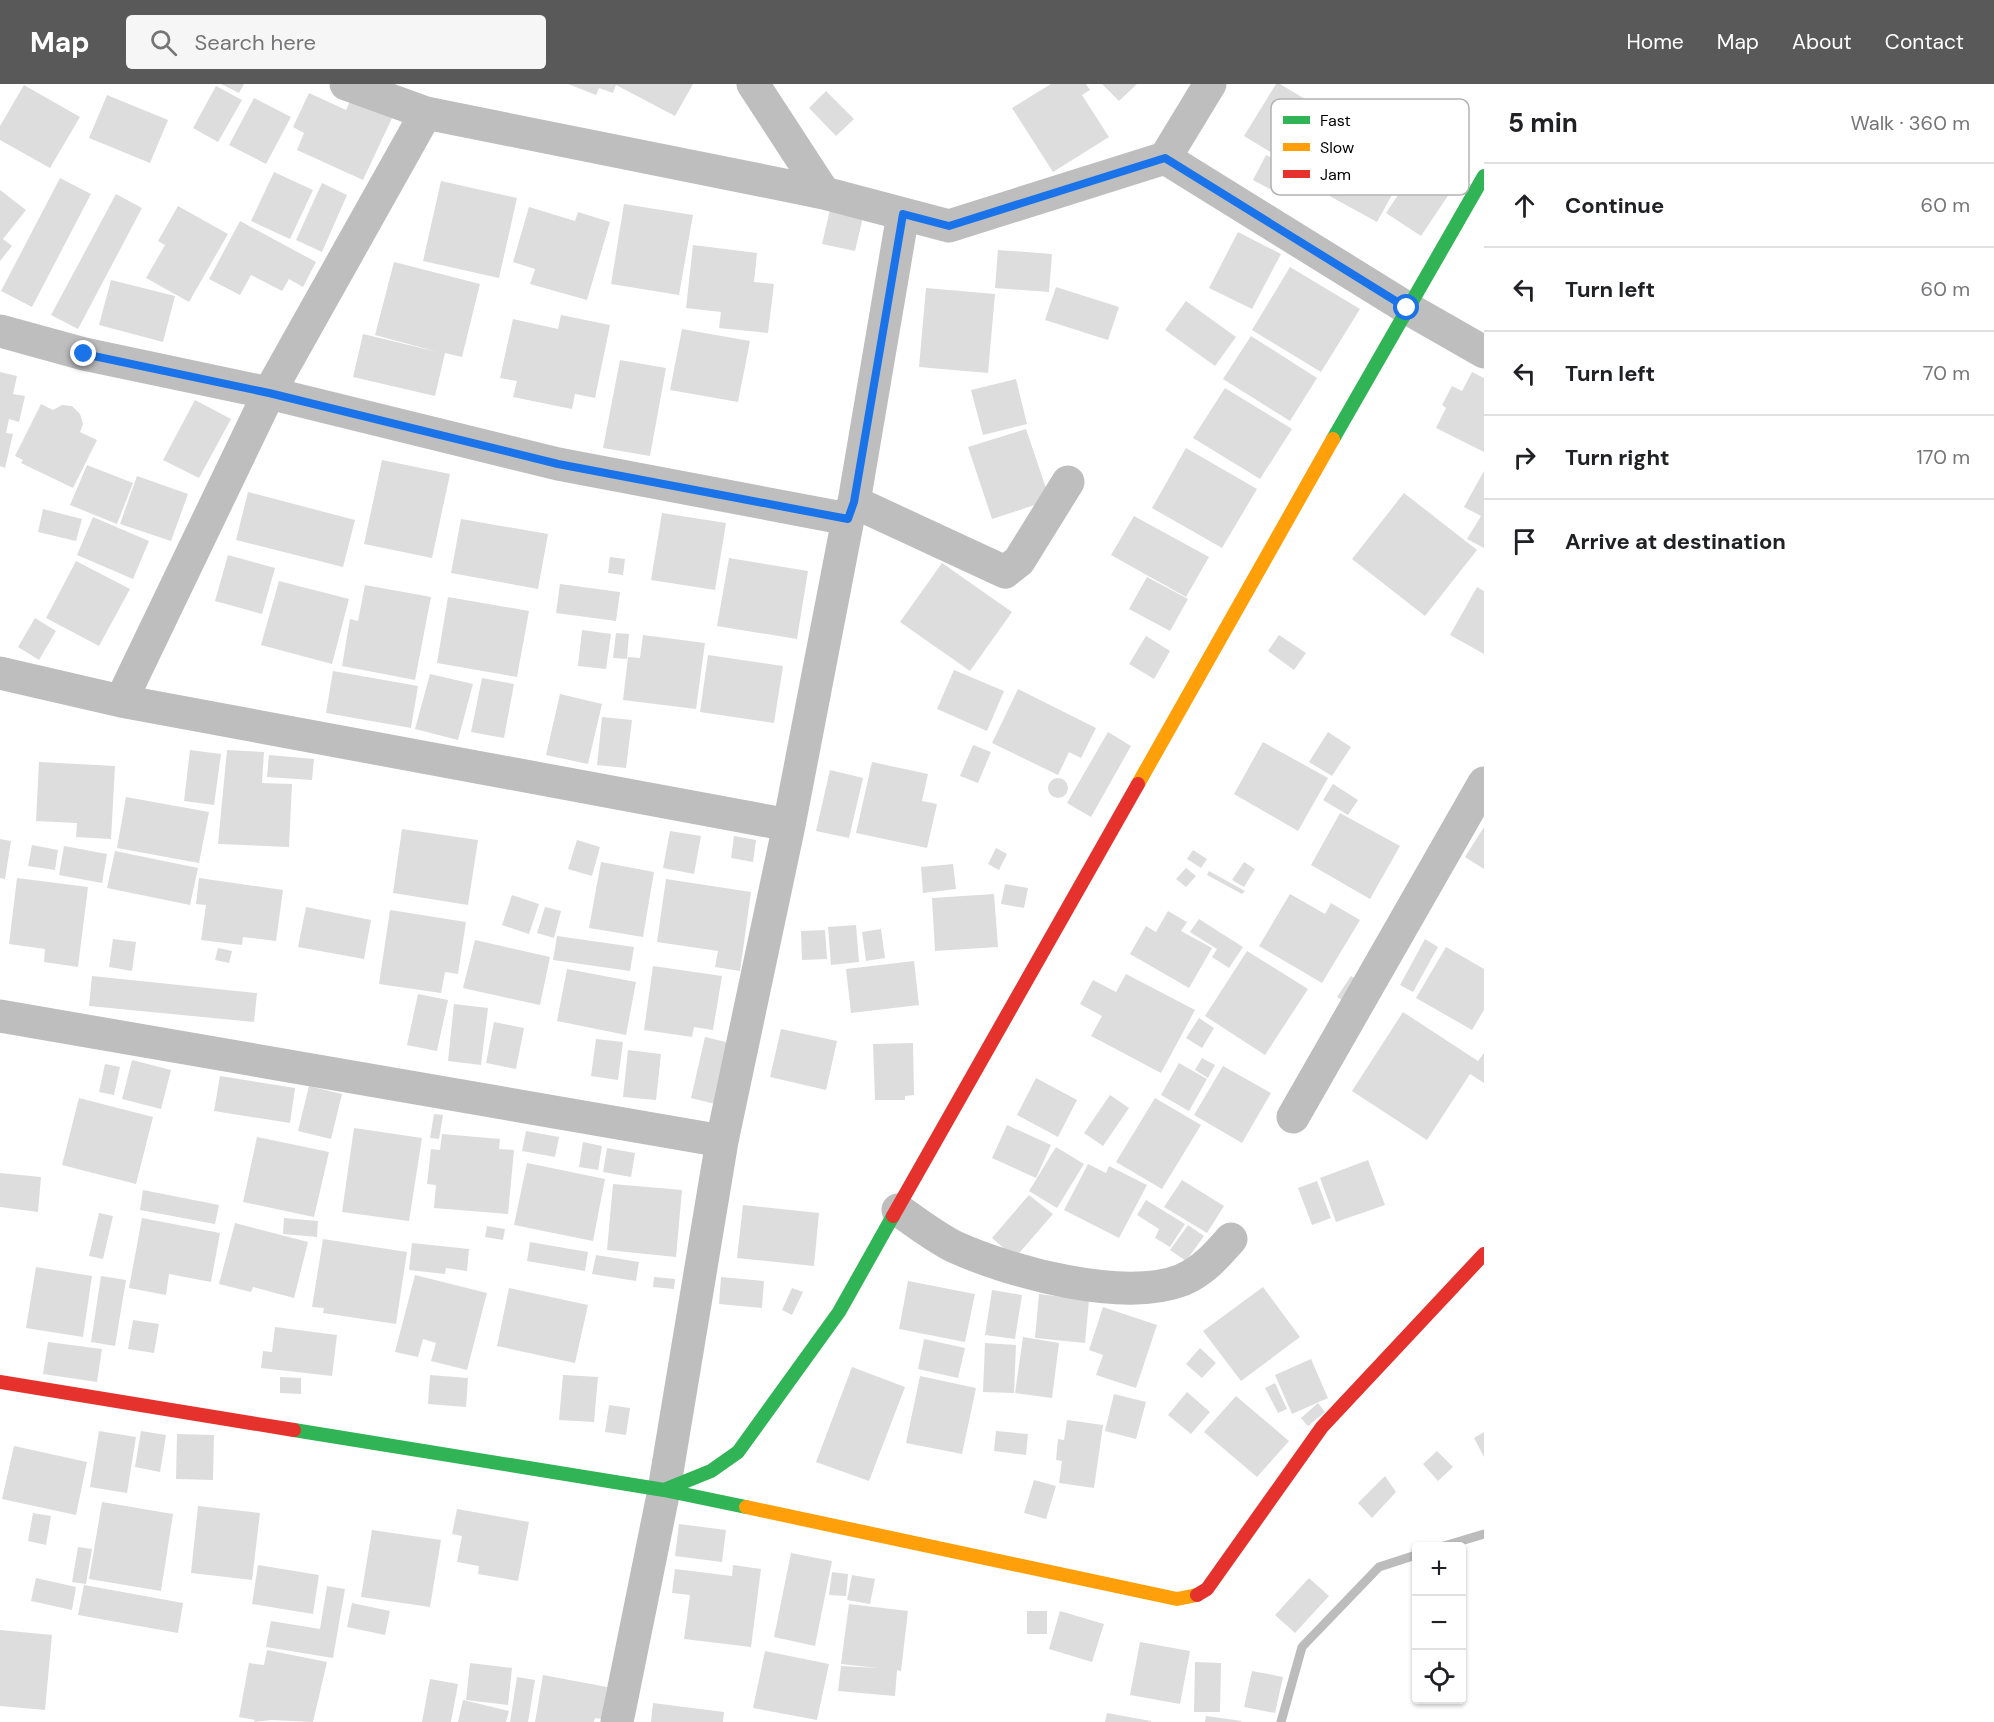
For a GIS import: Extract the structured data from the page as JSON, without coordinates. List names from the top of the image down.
{
  "legend": ["Fast", "Slow", "Jam"],
  "page": {
    "header": "Map",
    "search": "Search here",
    "nav": [
      "Home",
      "Map",
      "About",
      "Contact"
    ],
    "heading": ["5 min", "Walk · 360 m"],
    "list": [
      ["Continue", "60 m"],
      ["Turn left", "60 m"],
      ["Turn left", "70 m"],
      ["Turn right", "170 m"],
      "Arrive at destination"
    ],
    "map_buttons": ["+", "−"]
  }
}
